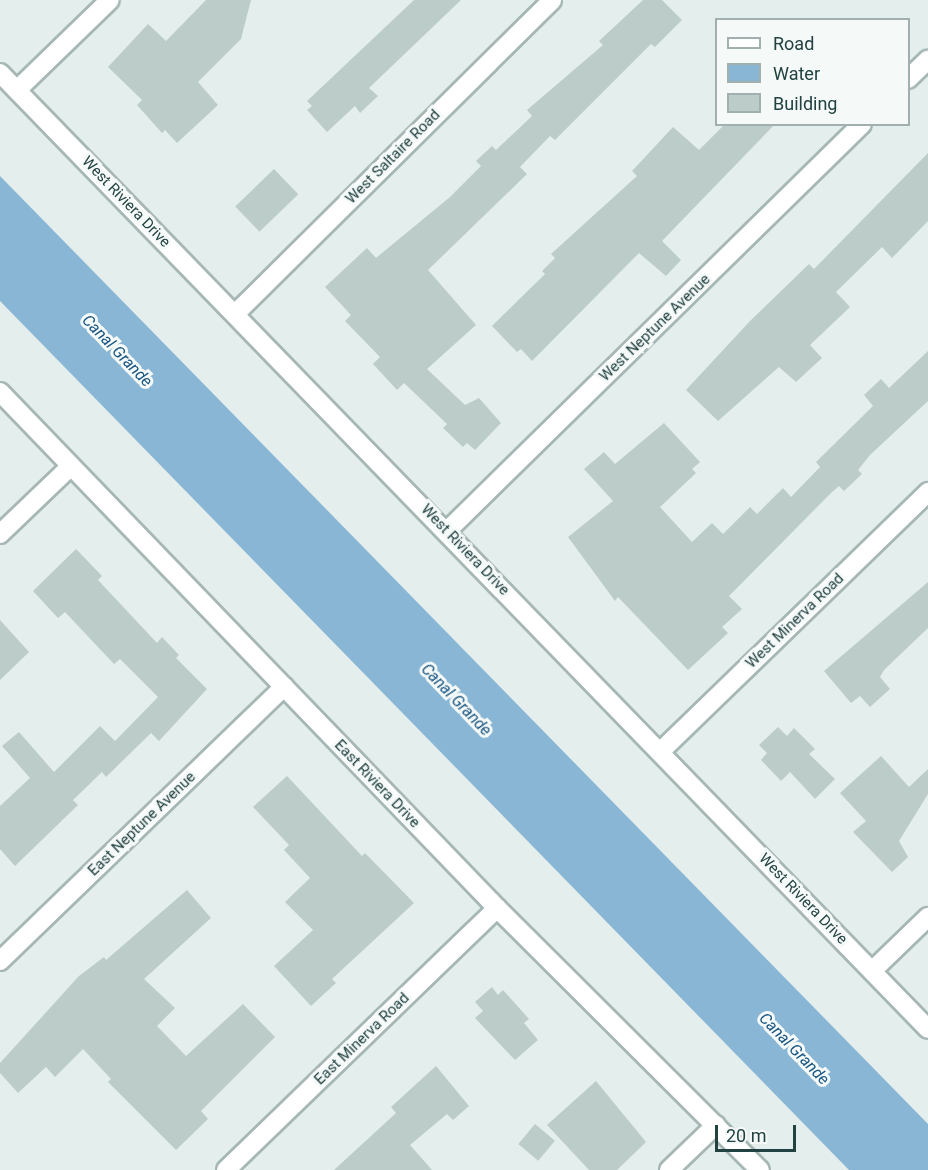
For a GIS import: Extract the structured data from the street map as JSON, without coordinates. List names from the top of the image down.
{
  "streets": {
    "street": [
      "West Saltaire Road",
      "West Riviera Drive",
      "West Neptune Avenue",
      "West Minerva Road",
      "East Riviera Drive",
      "East Neptune Avenue",
      "East Minerva Road"
    ]
  },
  "crossings": [
    ["West Saltaire Road", "West Riviera Drive"],
    ["West Riviera Drive", "West Neptune Avenue"],
    ["West Riviera Drive", "West Minerva Road"],
    ["East Riviera Drive", "East Neptune Avenue"],
    ["East Riviera Drive", "East Minerva Road"]
  ],
  "water": ["Canal Grande"],
  "legend": ["Road", "Water", "Building"],
  "scale_bar": "20 m"
}
